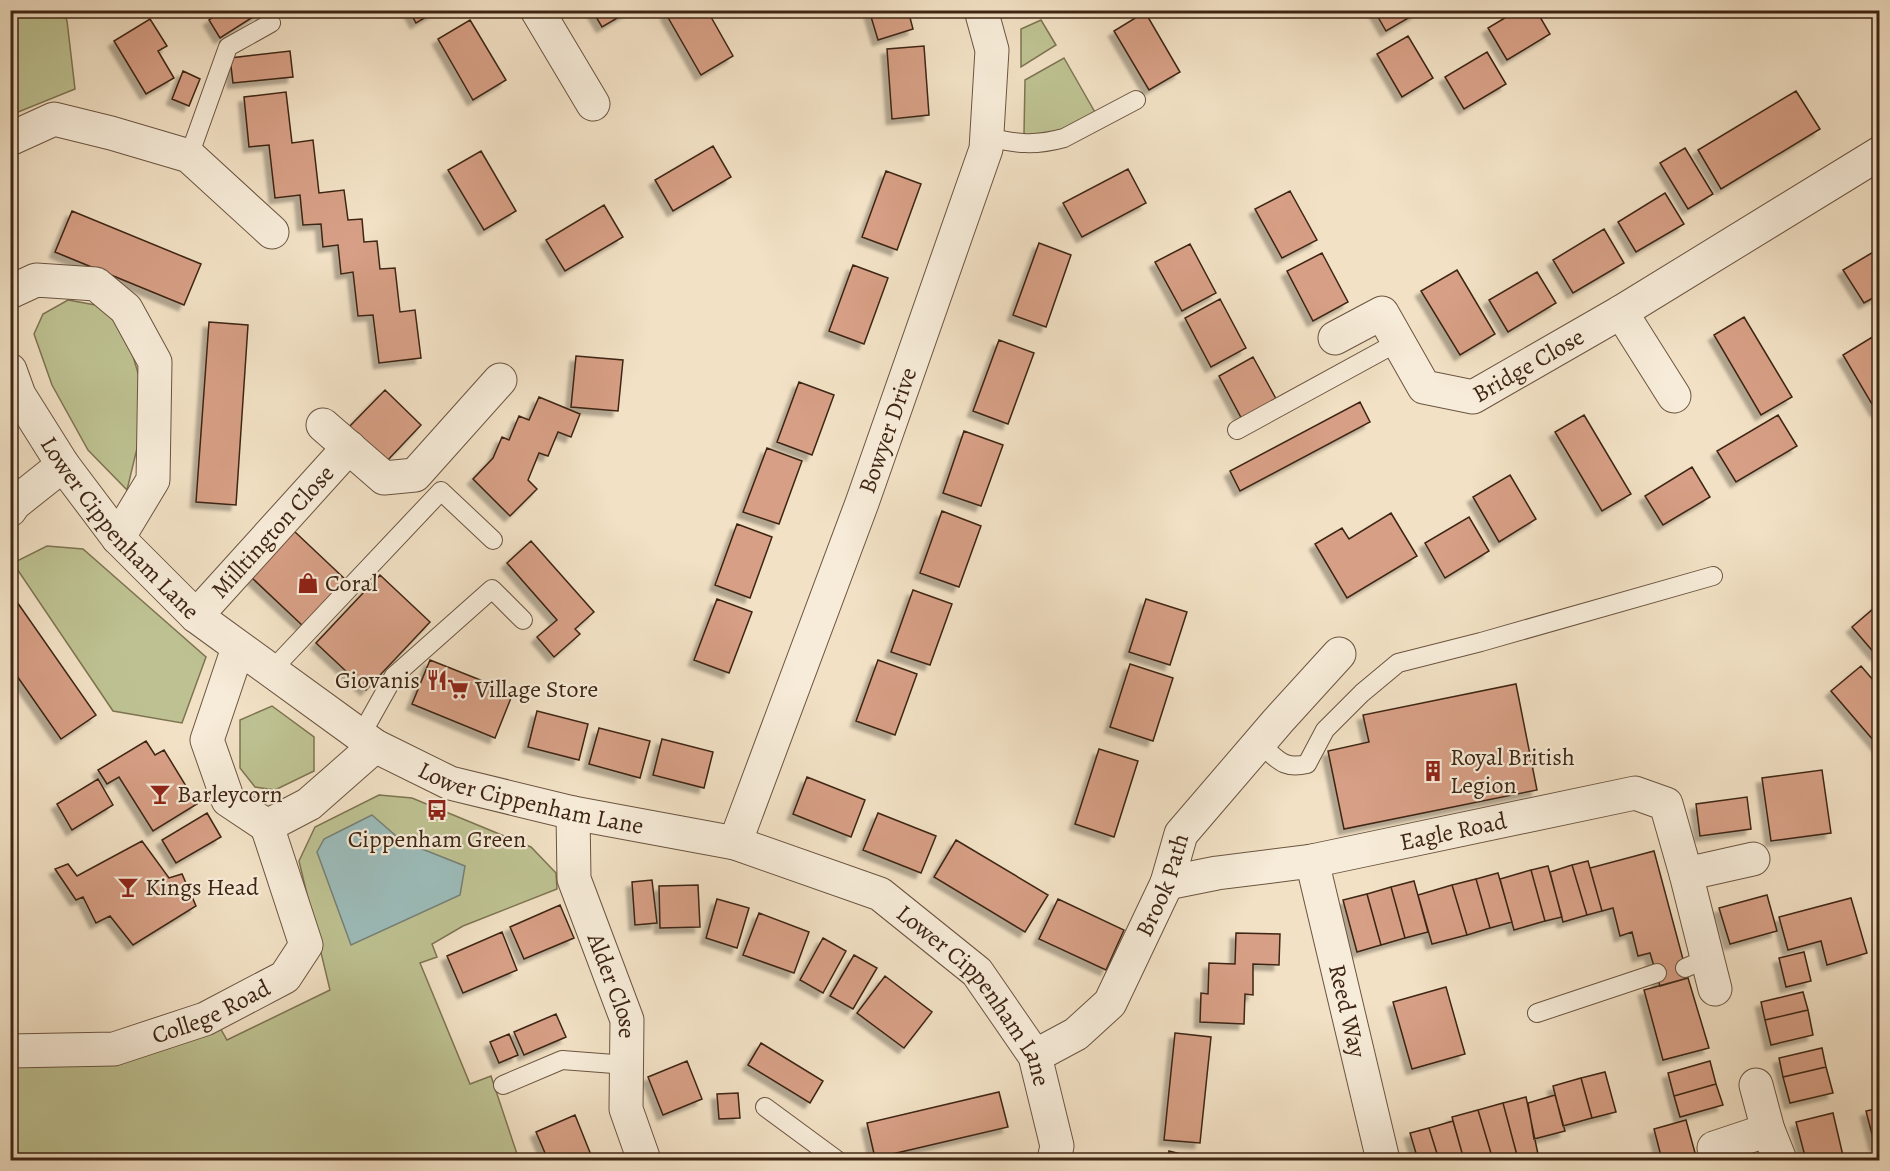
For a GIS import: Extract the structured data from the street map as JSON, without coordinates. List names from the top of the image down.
{
  "streets": {
    "street": [
      "Bridge Close",
      "Bowyer Drive",
      "Lower Cippenham Lane",
      "Milltington Close",
      "Eagle Road",
      "Brook Path",
      "Alder Close",
      "College Road",
      "Reed Way"
    ]
  },
  "crossings": [
    ["Bowyer Drive", "Lower Cippenham Lane"],
    ["Lower Cippenham Lane", "Milltington Close"],
    ["Lower Cippenham Lane", "Brook Path"],
    ["Lower Cippenham Lane", "Alder Close"],
    ["Eagle Road", "Brook Path"],
    ["Eagle Road", "Reed Way"]
  ],
  "places": {
    "shop": ["Coral"],
    "restaurant": ["Giovanis"],
    "supermarket": ["Village Store"],
    "building": ["Royal British Legion"],
    "bar": ["Barleycorn", "Kings Head"],
    "bus stop": ["Cippenham Green"]
  }
}
